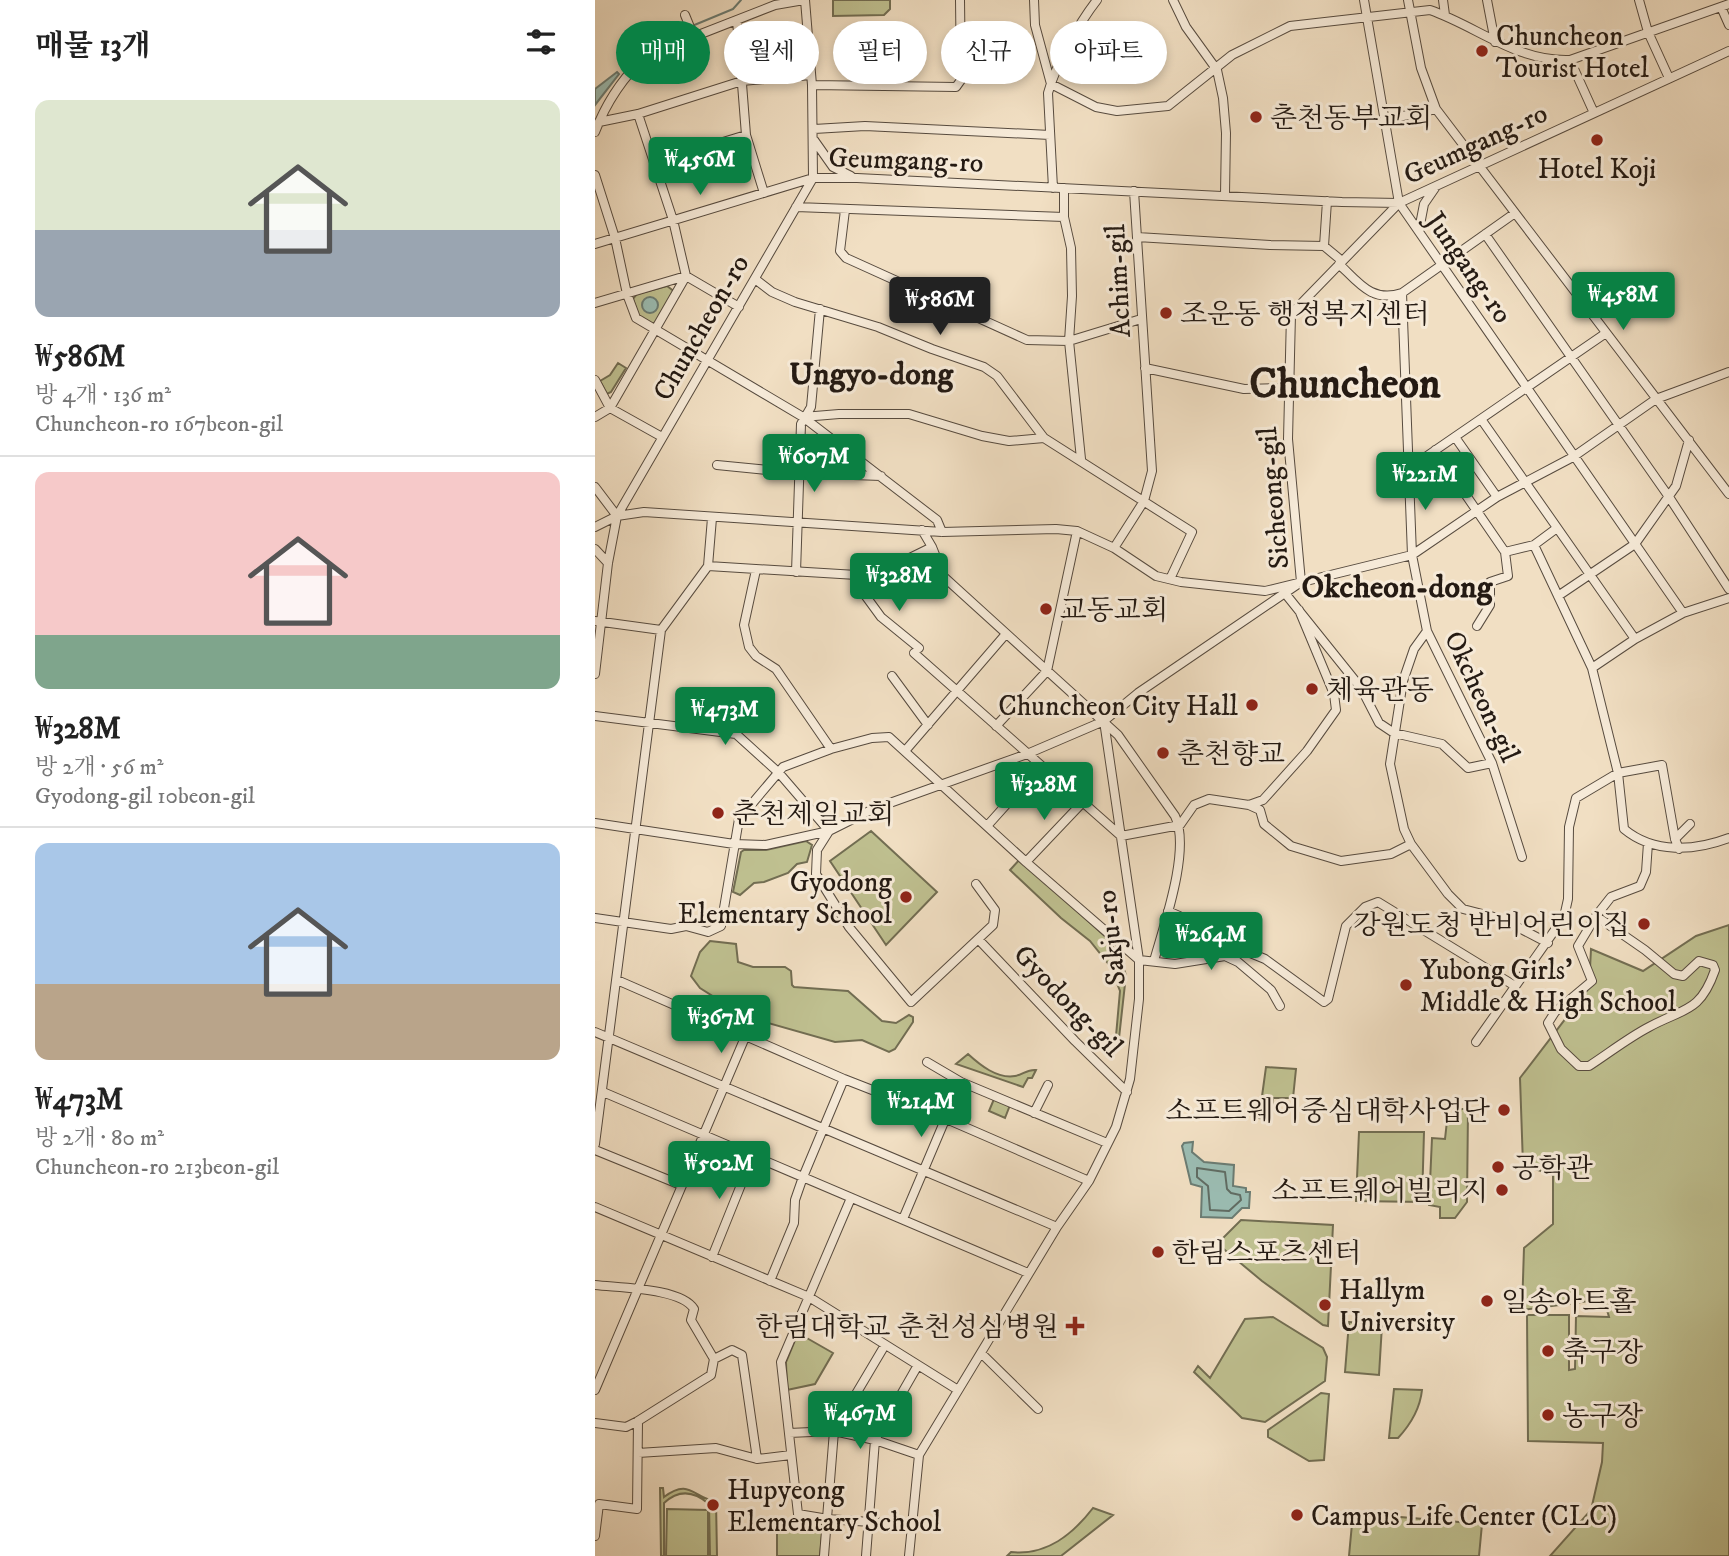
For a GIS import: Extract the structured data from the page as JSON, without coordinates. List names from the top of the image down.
{
  "streets": {
    "street": [
      "Geumgang-ro",
      "Jungang-ro",
      "Achim-gil",
      "Chuncheon-ro",
      "Sicheong-gil",
      "Okcheon-gil",
      "Sakju-ro",
      "Gyodong-gil"
    ]
  },
  "crossings": [
    ["Geumgang-ro", "Jungang-ro"],
    ["Geumgang-ro", "Achim-gil"],
    ["Geumgang-ro", "Chuncheon-ro"],
    ["Geumgang-ro", "Sicheong-gil"],
    ["Jungang-ro", "Sicheong-gil"],
    ["Achim-gil", "Sicheong-gil"],
    ["Sakju-ro", "Gyodong-gil"]
  ],
  "districts": ["Ungyo-dong", "Chuncheon", "Okcheon-dong"],
  "places": {
    "other": [
      "Chuncheon Tourist Hotel",
      "춘천동부교회",
      "Hotel Koji",
      "조운동 행정복지센터",
      "교동교회",
      "체육관동",
      "Chuncheon City Hall",
      "춘천향교",
      "춘천제일교회",
      "Gyodong Elementary School",
      "강원도청 반비어린이집",
      "Yubong Girls' Middle & High School",
      "소프트웨어중심대학사업단",
      "공학관",
      "소프트웨어빌리지",
      "한림스포츠센터",
      "일송아트홀",
      "Hallym University",
      "축구장",
      "농구장",
      "Hupyeong Elementary School",
      "Campus Life Center (CLC)"
    ],
    "health": ["한림대학교 춘천성심병원"]
  },
  "page": {
    "heading": "매물 13개",
    "chip": [
      "매매",
      "월세",
      "필터",
      "신규",
      "아파트"
    ],
    "list": [
      {
        "name": "₩586M",
        "note": "방 4개 · 136 m² · Chuncheon-ro 167beon-gil"
      },
      {
        "name": "₩328M",
        "note": "방 2개 · 56 m² · Gyodong-gil 10beon-gil"
      },
      {
        "name": "₩473M",
        "note": "방 2개 · 80 m² · Chuncheon-ro 213beon-gil"
      }
    ],
    "price": [
      "₩456M",
      "₩458M",
      "₩586M",
      "₩607M",
      "₩221M",
      "₩328M",
      "₩473M",
      "₩328M",
      "₩264M",
      "₩367M",
      "₩214M",
      "₩502M",
      "₩467M"
    ]
  }
}
